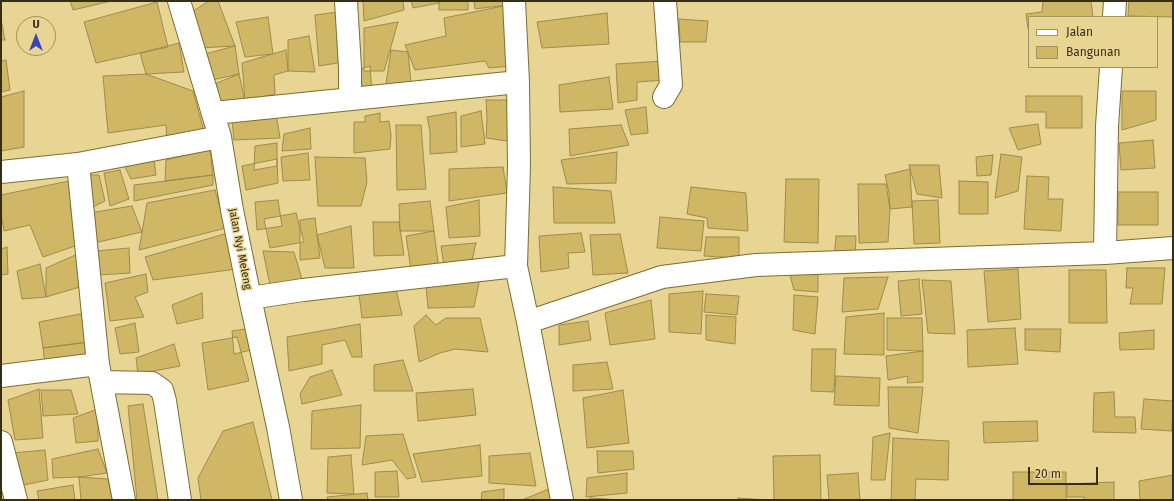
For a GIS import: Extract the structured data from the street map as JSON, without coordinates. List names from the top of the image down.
{
  "streets": {
    "street": ["Jalan Nyi Meleng"]
  },
  "legend": ["Jalan", "Bangunan"],
  "scale_bar": "20 m",
  "north": "top"
}
